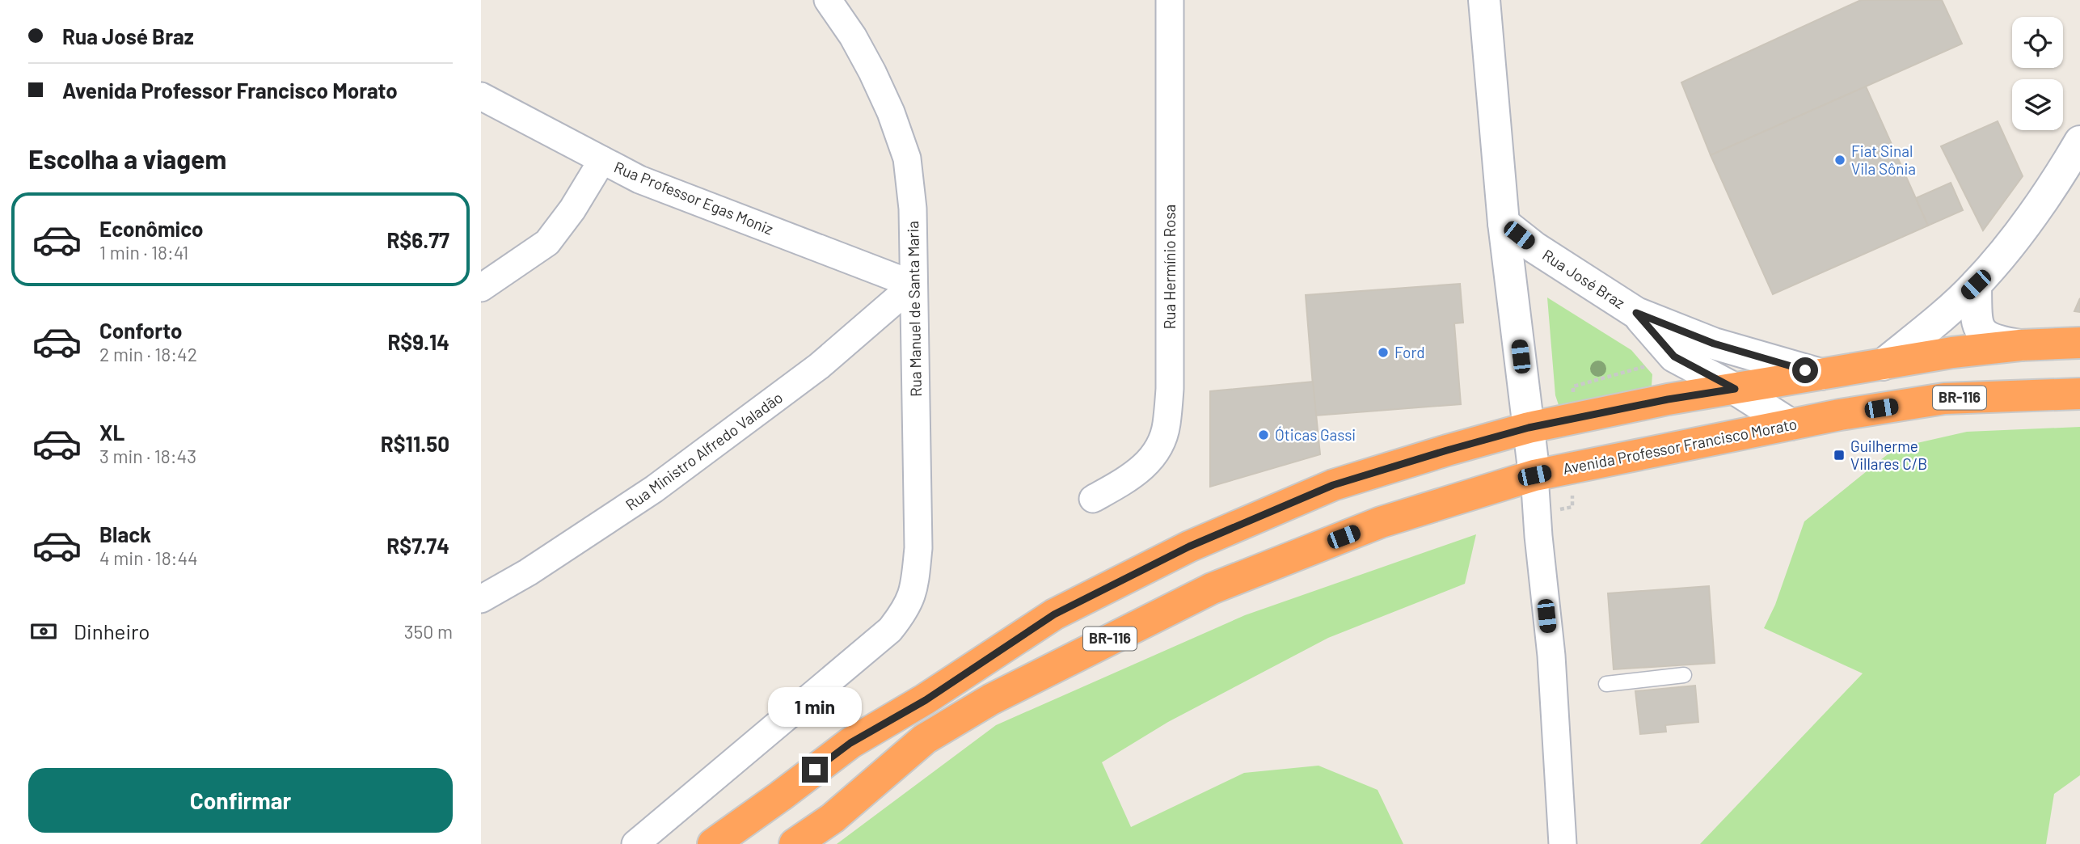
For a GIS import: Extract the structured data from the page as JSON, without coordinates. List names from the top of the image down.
{
  "streets": {
    "highway": ["BR-116", "Avenida Professor Francisco Morato"],
    "main road": ["Rua José Braz"],
    "street": [
      "Rua Professor Egas Moniz",
      "Rua Hermínio Rosa",
      "Rua Manuel de Santa Maria",
      "Rua Ministro Alfredo Valadão"
    ]
  },
  "crossings": [
    ["Rua Professor Egas Moniz", "Rua Manuel de Santa Maria"],
    ["Rua Professor Egas Moniz", "Rua Ministro Alfredo Valadão"],
    ["Rua José Braz", "Avenida Professor Francisco Morato"],
    ["Rua Manuel de Santa Maria", "Rua Ministro Alfredo Valadão"]
  ],
  "places": {
    "other": ["Fiat Sinal Vila Sônia", "Ford", "Óticas Gassi"],
    "transit": ["Guilherme Villares C/B"]
  },
  "page": {
    "banner": ["Rua José Braz", "Avenida Professor Francisco Morato"],
    "heading": "Escolha a viagem",
    "list": [
      {
        "name": "Econômico",
        "note": "1 min · 18:41",
        "value": "R$6.77"
      },
      {
        "name": "Conforto",
        "note": "2 min · 18:42",
        "value": "R$9.14"
      },
      {
        "name": "XL",
        "note": "3 min · 18:43",
        "value": "R$11.50"
      },
      {
        "name": "Black",
        "note": "4 min · 18:44",
        "value": "R$7.74"
      }
    ],
    "pay": ["Dinheiro", "350 m"],
    "bubble": "1 min",
    "buttons": "Confirmar"
  }
}
